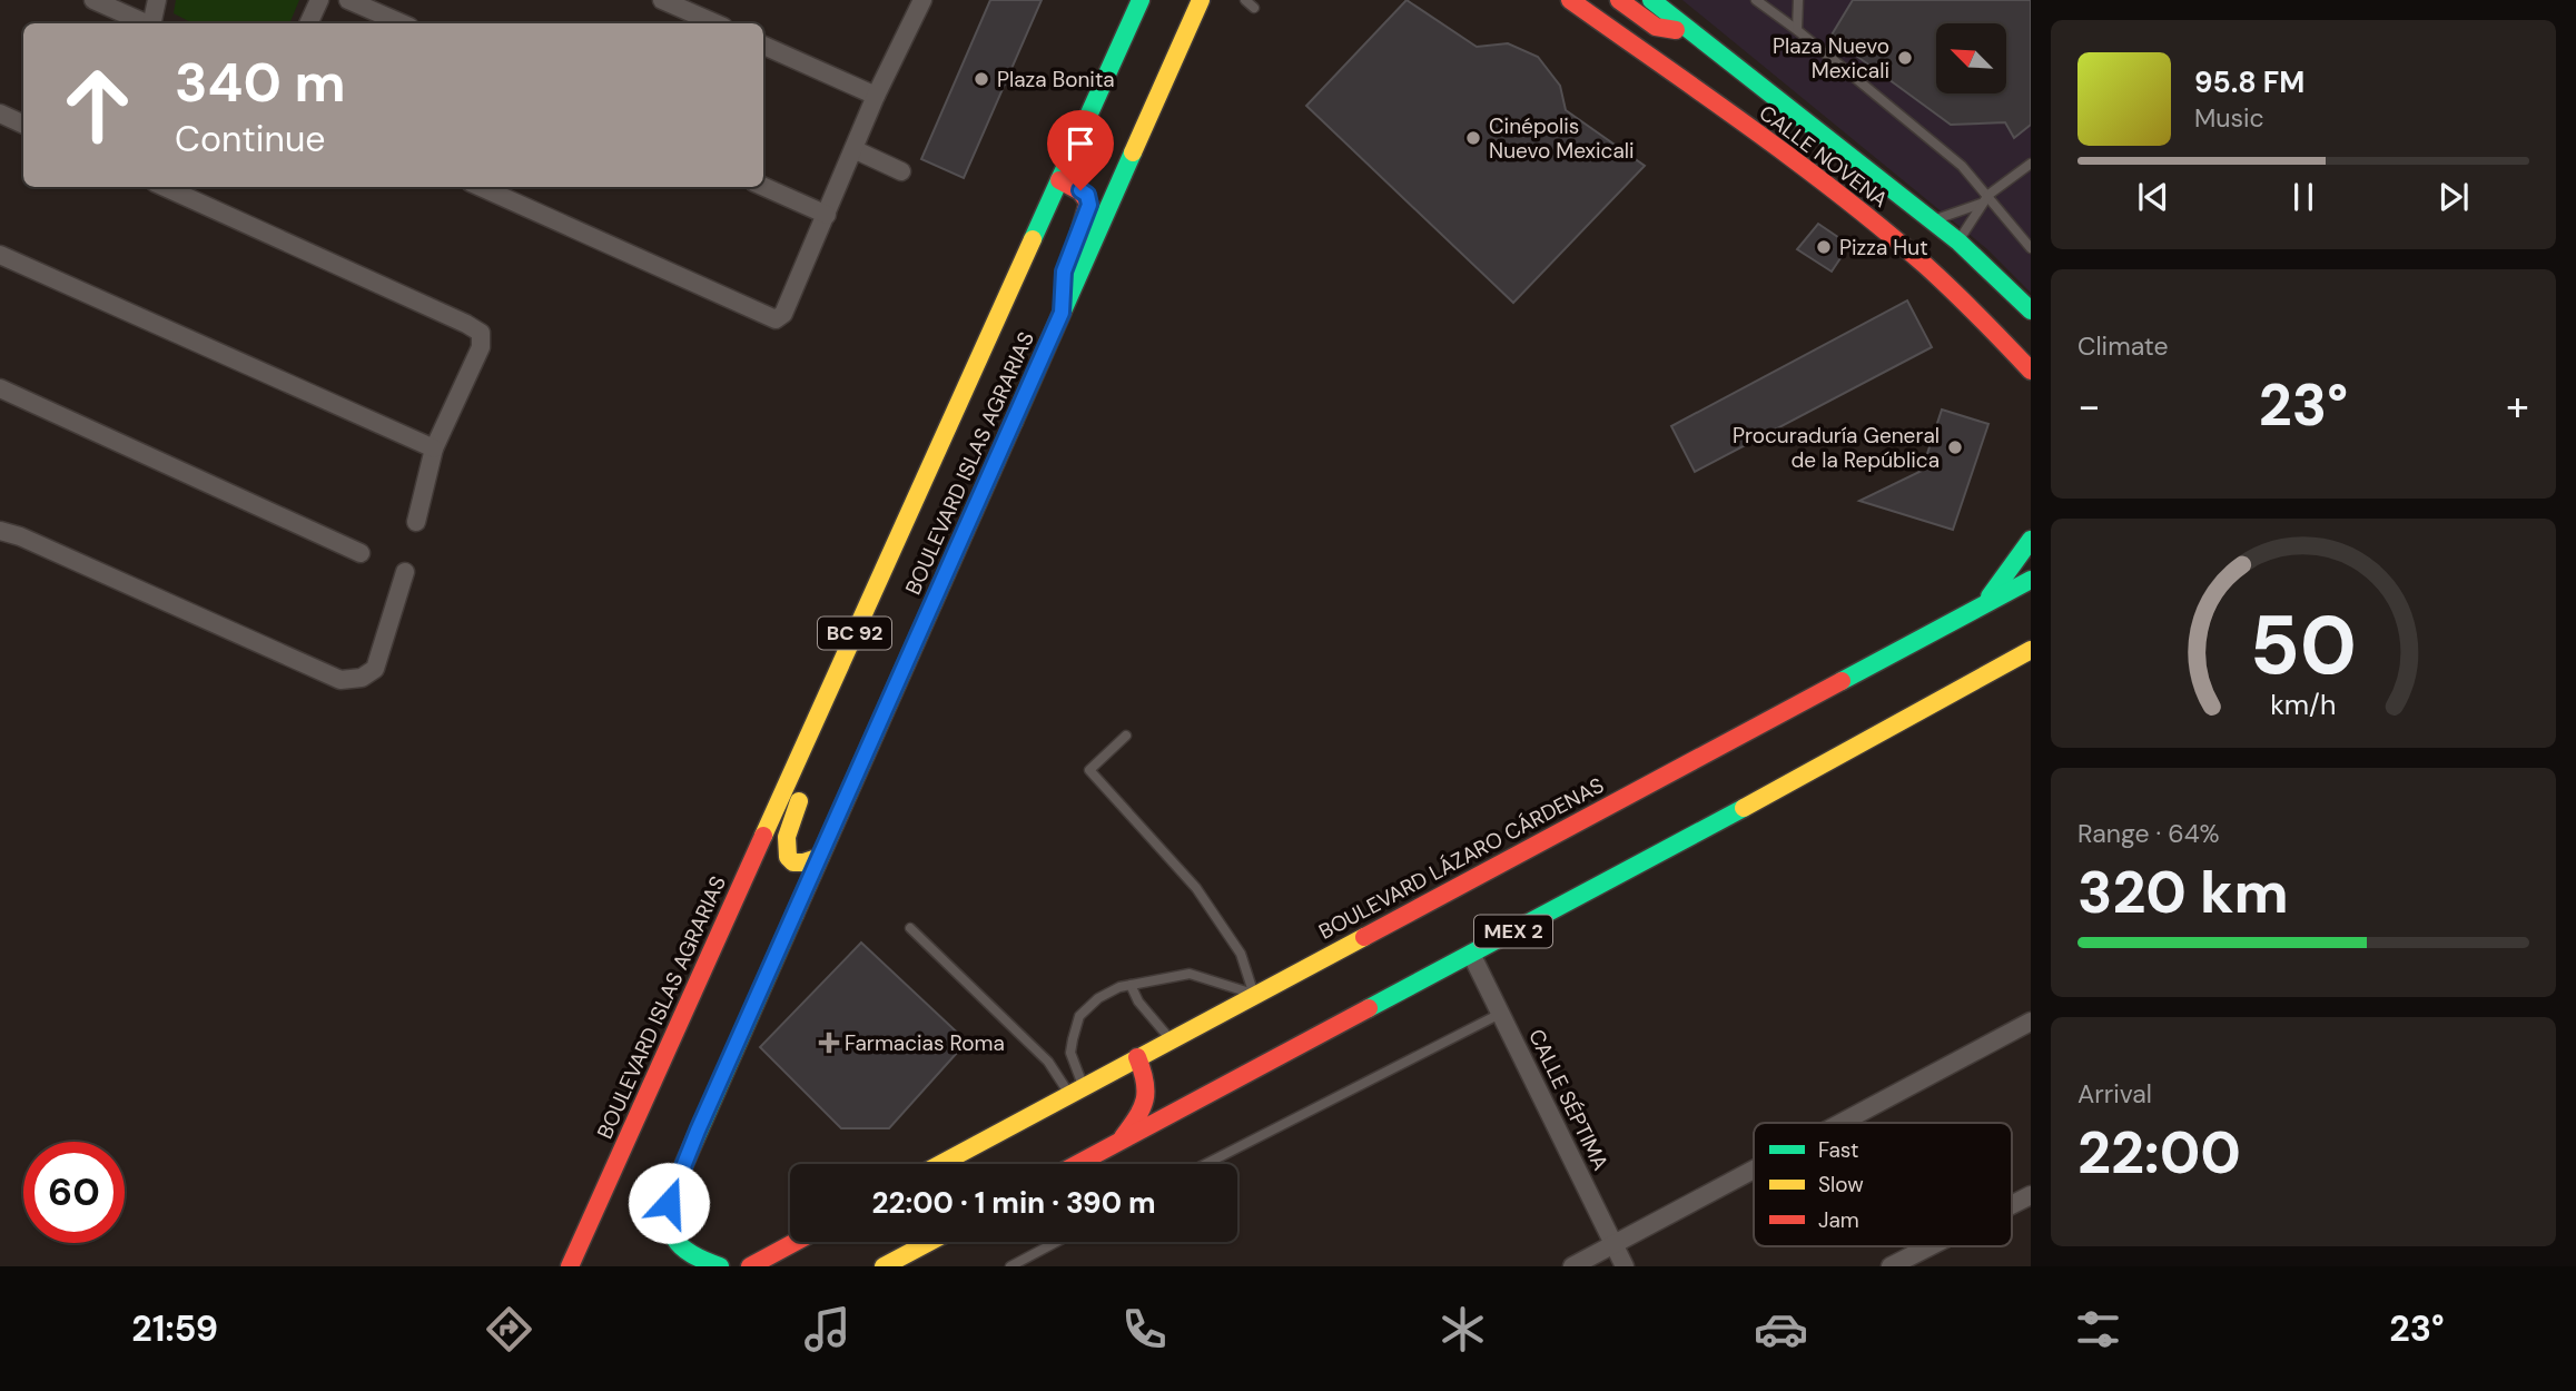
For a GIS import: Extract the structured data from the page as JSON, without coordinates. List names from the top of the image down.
{
  "streets": {
    "main road": [
      "CALLE NOVENA",
      "BOULEVARD ISLAS AGRARIAS",
      "BC 92",
      "BOULEVARD LÁZARO CÁRDENAS",
      "MEX 2"
    ],
    "street": ["CALLE SÉPTIMA"]
  },
  "crossings": [
    ["MEX 2", "CALLE SÉPTIMA"]
  ],
  "places": {
    "other": [
      "Plaza Nuevo Mexicali",
      "Plaza Bonita",
      "Cinépolis Nuevo Mexicali",
      "Pizza Hut",
      "Procuraduría General de la República"
    ],
    "health": ["Farmacias Roma"]
  },
  "legend": ["Fast", "Slow", "Jam"],
  "north": "top left",
  "page": {
    "turn": ["340 m", "Continue"],
    "song": ["95.8 FM", "Music"],
    "tile": [
      "Climate",
      ["Range · 64%", "320 km"],
      ["Arrival", "22:00"]
    ],
    "heat": ["−", "23°", "+"],
    "limit": "60",
    "trip": "22:00 · 1 min · 390 m",
    "tabs": ["21:59", "23°"],
    "gauge": ["50", "km/h"]
  }
}
